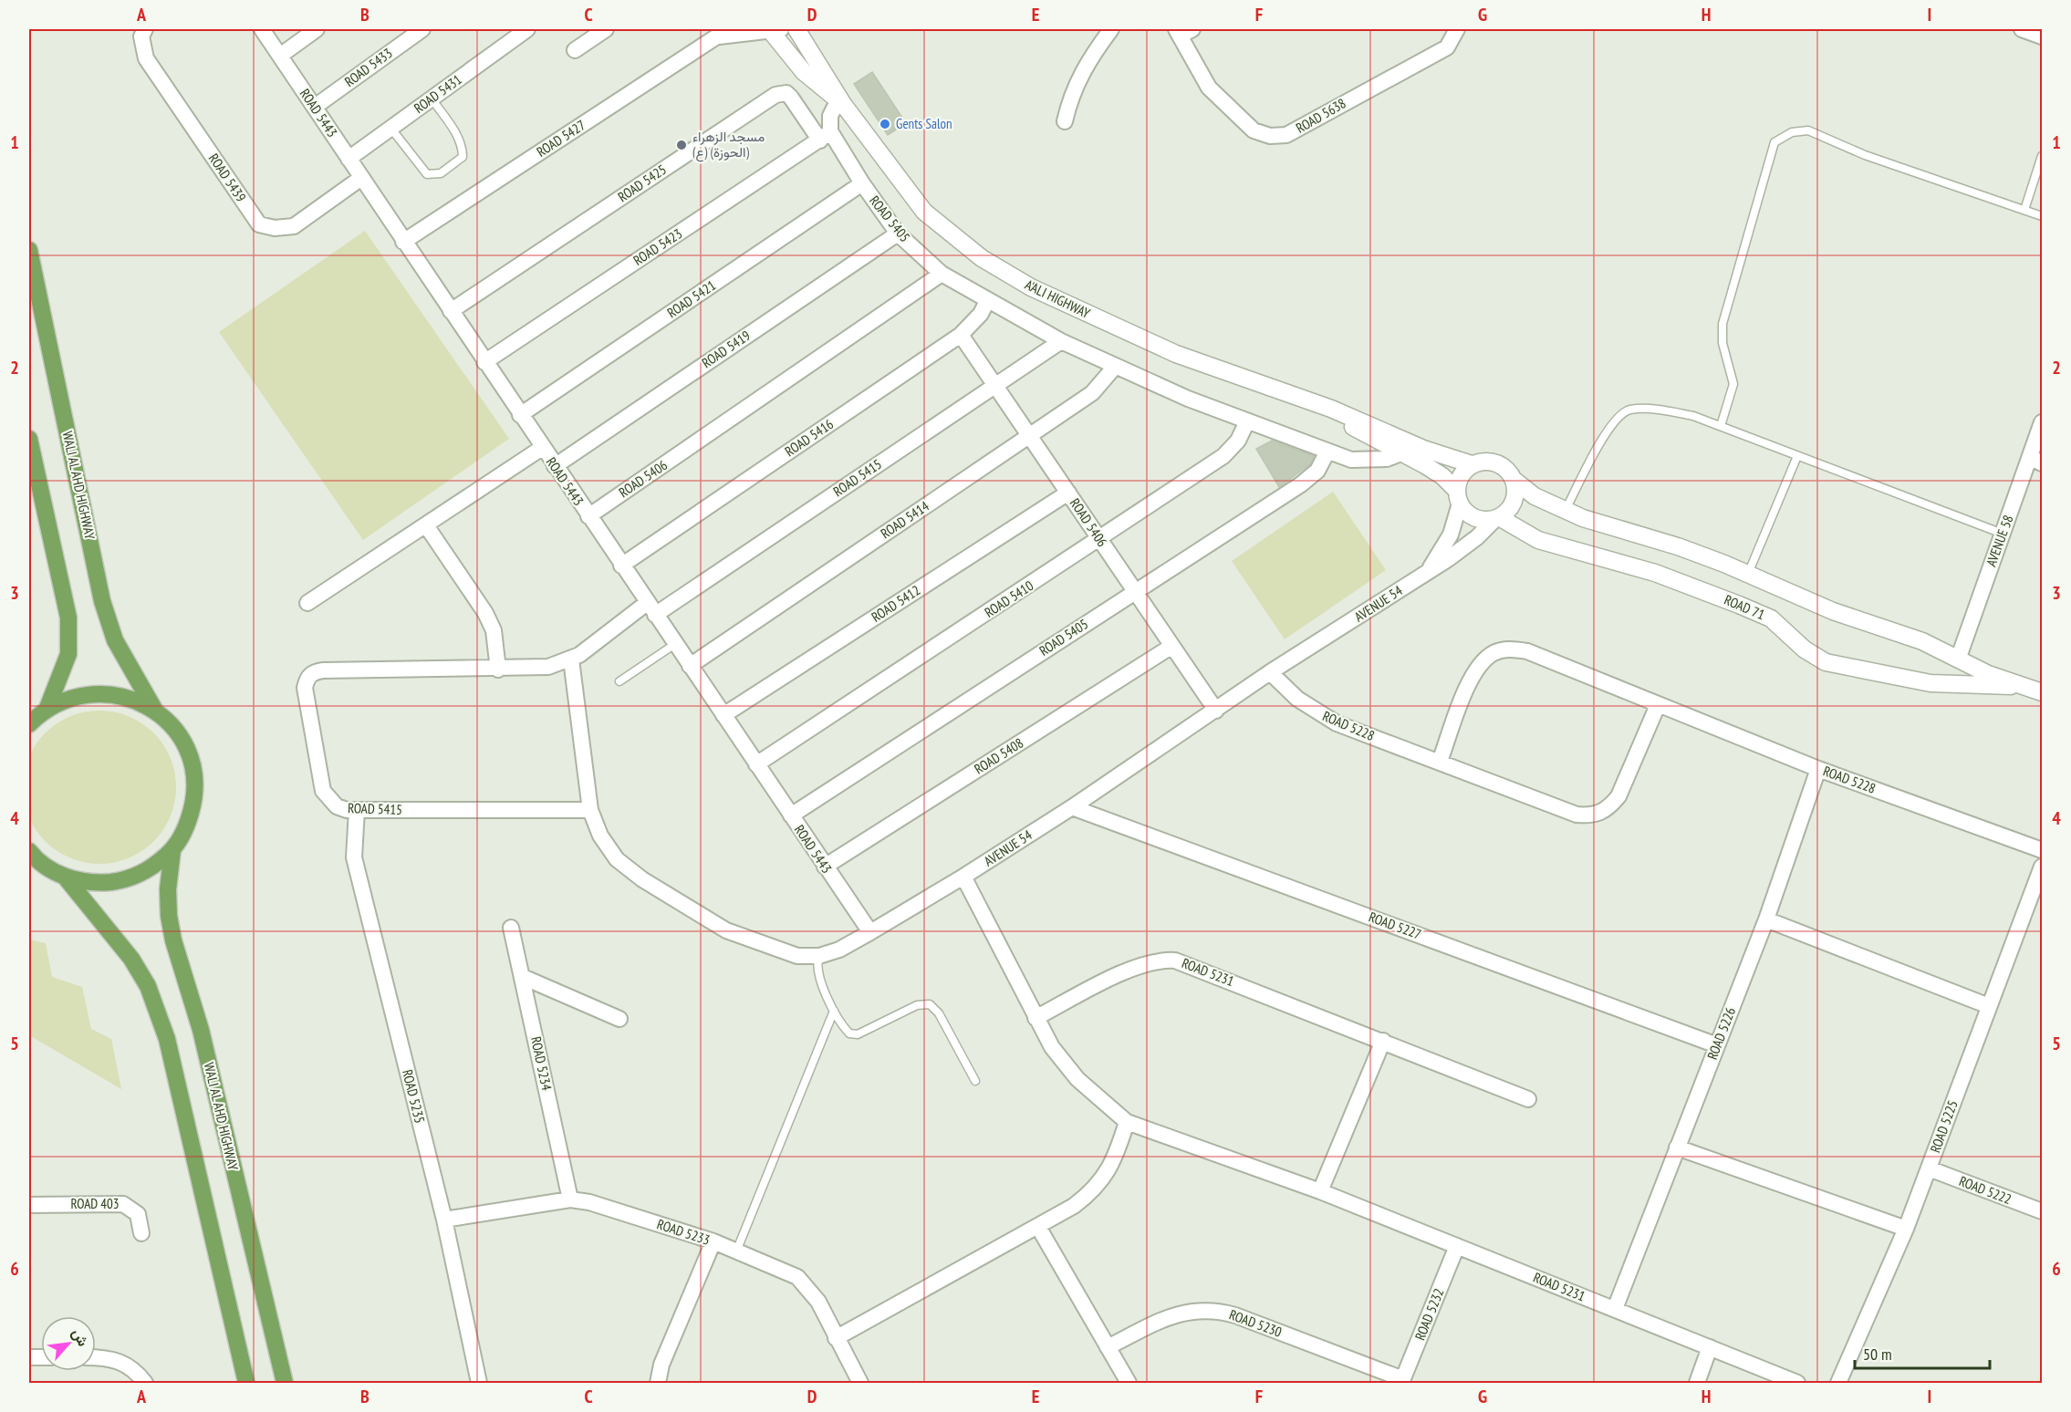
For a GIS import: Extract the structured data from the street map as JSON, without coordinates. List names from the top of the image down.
{
  "streets": {
    "main road": ["WALI AL AHD HIGHWAY"],
    "street": [
      "ROAD 5433",
      "ROAD 5431",
      "ROAD 5443",
      "ROAD 5638",
      "ROAD 5427",
      "ROAD 5439",
      "ROAD 5425",
      "ROAD 5405",
      "ROAD 5423",
      "ROAD 5421",
      "A'ALI HIGHWAY",
      "ROAD 5419",
      "ROAD 5416",
      "ROAD 5415",
      "ROAD 5406",
      "ROAD 5414",
      "AVENUE 58",
      "ROAD 5410",
      "ROAD 5412",
      "AVENUE 54",
      "ROAD 71",
      "ROAD 5228",
      "ROAD 5408",
      "ROAD 5227",
      "ROAD 5231",
      "ROAD 5226",
      "ROAD 5234",
      "ROAD 5235",
      "ROAD 5225",
      "ROAD 5222",
      "ROAD 403",
      "ROAD 5233",
      "ROAD 5232",
      "ROAD 5230"
    ]
  },
  "crossings": [
    ["ROAD 5433", "ROAD 5443"],
    ["ROAD 5431", "ROAD 5443"],
    ["ROAD 5443", "ROAD 5427"],
    ["ROAD 5443", "ROAD 5439"],
    ["ROAD 5443", "ROAD 5425"],
    ["ROAD 5443", "ROAD 5405"],
    ["ROAD 5443", "ROAD 5423"],
    ["ROAD 5443", "ROAD 5421"],
    ["ROAD 5443", "ROAD 5419"],
    ["ROAD 5443", "ROAD 5416"],
    ["ROAD 5443", "ROAD 5415"],
    ["ROAD 5443", "ROAD 5406"],
    ["ROAD 5443", "ROAD 5414"],
    ["ROAD 5443", "ROAD 5410"],
    ["ROAD 5443", "ROAD 5412"],
    ["ROAD 5443", "AVENUE 54"],
    ["ROAD 5443", "ROAD 5408"],
    ["ROAD 5427", "A'ALI HIGHWAY"],
    ["ROAD 5425", "ROAD 5405"],
    ["ROAD 5425", "ROAD 5423"],
    ["ROAD 5405", "ROAD 5423"],
    ["ROAD 5405", "ROAD 5421"],
    ["ROAD 5405", "A'ALI HIGHWAY"],
    ["ROAD 5405", "ROAD 5419"],
    ["ROAD 5405", "ROAD 5416"],
    ["ROAD 5405", "ROAD 5415"],
    ["ROAD 5405", "ROAD 5406"],
    ["ROAD 5405", "ROAD 5414"],
    ["ROAD 5405", "ROAD 5410"],
    ["A'ALI HIGHWAY", "AVENUE 54"],
    ["A'ALI HIGHWAY", "ROAD 71"],
    ["ROAD 5416", "ROAD 5406"],
    ["ROAD 5415", "ROAD 5406"],
    ["ROAD 5415", "AVENUE 54"],
    ["ROAD 5415", "ROAD 5235"],
    ["ROAD 5406", "ROAD 5414"],
    ["ROAD 5406", "ROAD 5410"],
    ["ROAD 5406", "ROAD 5412"],
    ["ROAD 5406", "AVENUE 54"],
    ["ROAD 5406", "ROAD 5408"],
    ["AVENUE 58", "ROAD 71"],
    ["AVENUE 54", "ROAD 71"],
    ["AVENUE 54", "ROAD 5228"],
    ["AVENUE 54", "ROAD 5227"],
    ["AVENUE 54", "ROAD 5231"],
    ["ROAD 5228", "ROAD 5226"],
    ["ROAD 5227", "ROAD 5226"],
    ["ROAD 5231", "ROAD 5226"],
    ["ROAD 5231", "ROAD 5232"],
    ["ROAD 5234", "ROAD 5233"],
    ["ROAD 5235", "ROAD 5233"],
    ["ROAD 5225", "ROAD 5222"],
    ["ROAD 5232", "ROAD 5230"]
  ],
  "places": ["Gents Salon", "مسجد الزهراء (ع) (الحوزة)"],
  "scale_bar": "50 m",
  "north": "top right",
  "grid": {
    "columns": [
      "A",
      "B",
      "C",
      "D",
      "E",
      "F",
      "G",
      "H",
      "I"
    ],
    "rows": [
      "1",
      "2",
      "3",
      "4",
      "5",
      "6"
    ]
  }
}
